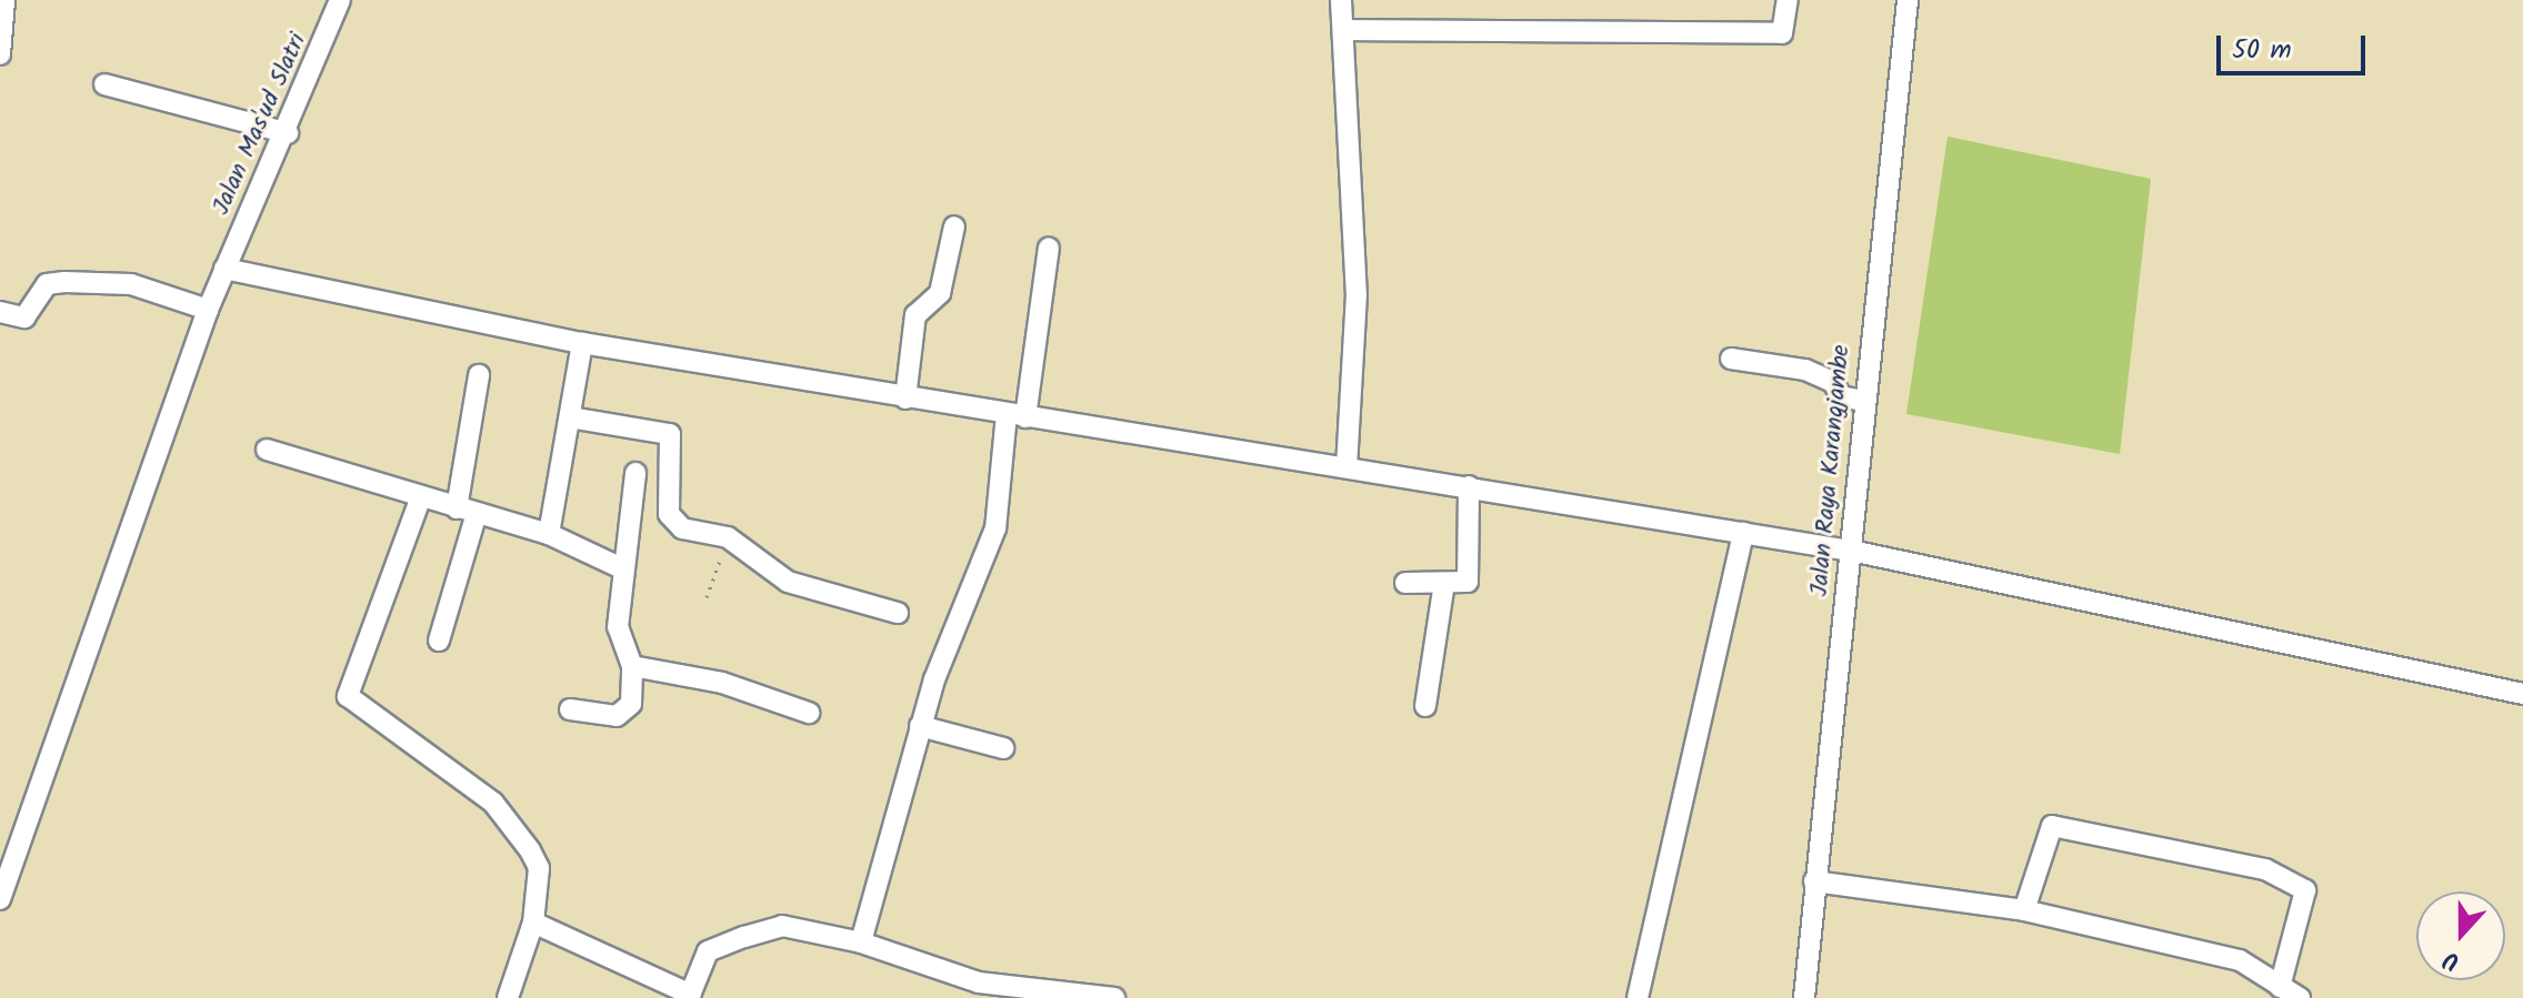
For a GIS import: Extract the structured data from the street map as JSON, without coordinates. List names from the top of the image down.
{
  "streets": {
    "street": ["Jalan Mas'ud Slatri", "Jalan Raya Karangjambe"]
  },
  "scale_bar": "50 m",
  "north": "bottom"
}
